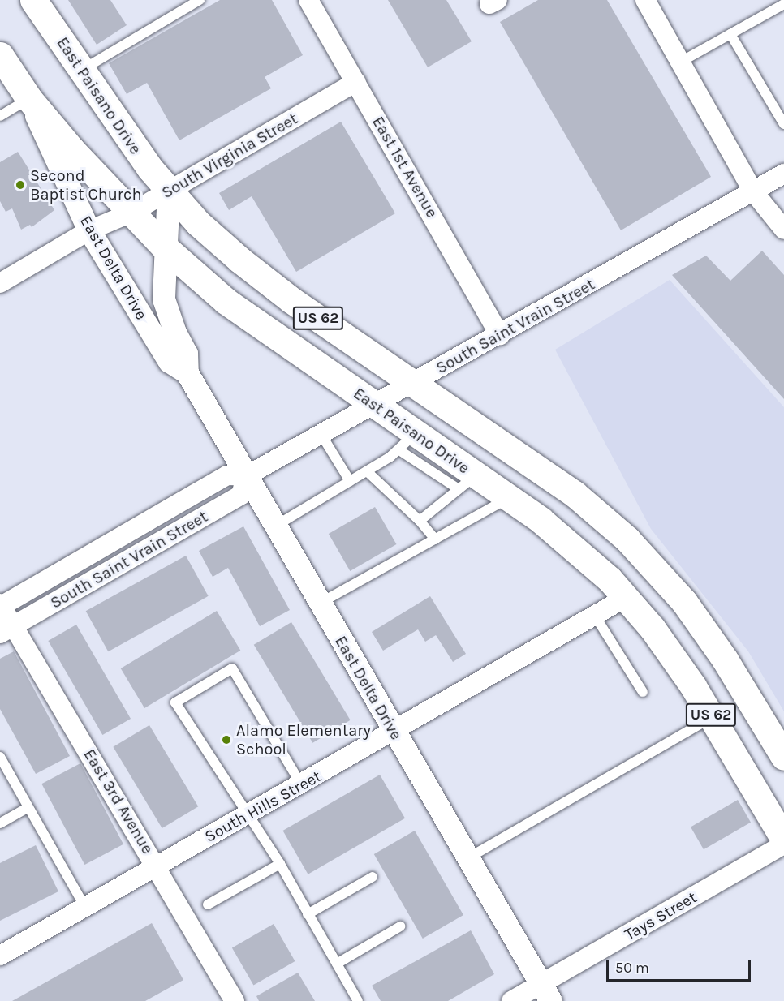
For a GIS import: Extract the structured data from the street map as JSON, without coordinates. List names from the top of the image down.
{
  "streets": {
    "main road": ["East Paisano Drive", "US 62"],
    "street": [
      "South Virginia Street",
      "East 1st Avenue",
      "East Delta Drive",
      "South Saint Vrain Street",
      "East 3rd Avenue",
      "South Hills Street",
      "Tays Street"
    ]
  },
  "crossings": [
    ["East Paisano Drive", "South Virginia Street"],
    ["East Paisano Drive", "East Delta Drive"],
    ["East Paisano Drive", "South Saint Vrain Street"],
    ["East Paisano Drive", "South Hills Street"],
    ["South Virginia Street", "East 1st Avenue"],
    ["South Virginia Street", "East Delta Drive"],
    ["East 1st Avenue", "South Saint Vrain Street"],
    ["East Delta Drive", "South Saint Vrain Street"],
    ["East Delta Drive", "South Hills Street"],
    ["East Delta Drive", "Tays Street"],
    ["South Saint Vrain Street", "East 3rd Avenue"],
    ["East 3rd Avenue", "South Hills Street"]
  ],
  "places": ["Second Baptist Church", "Alamo Elementary School"],
  "scale_bar": "50 m"
}
